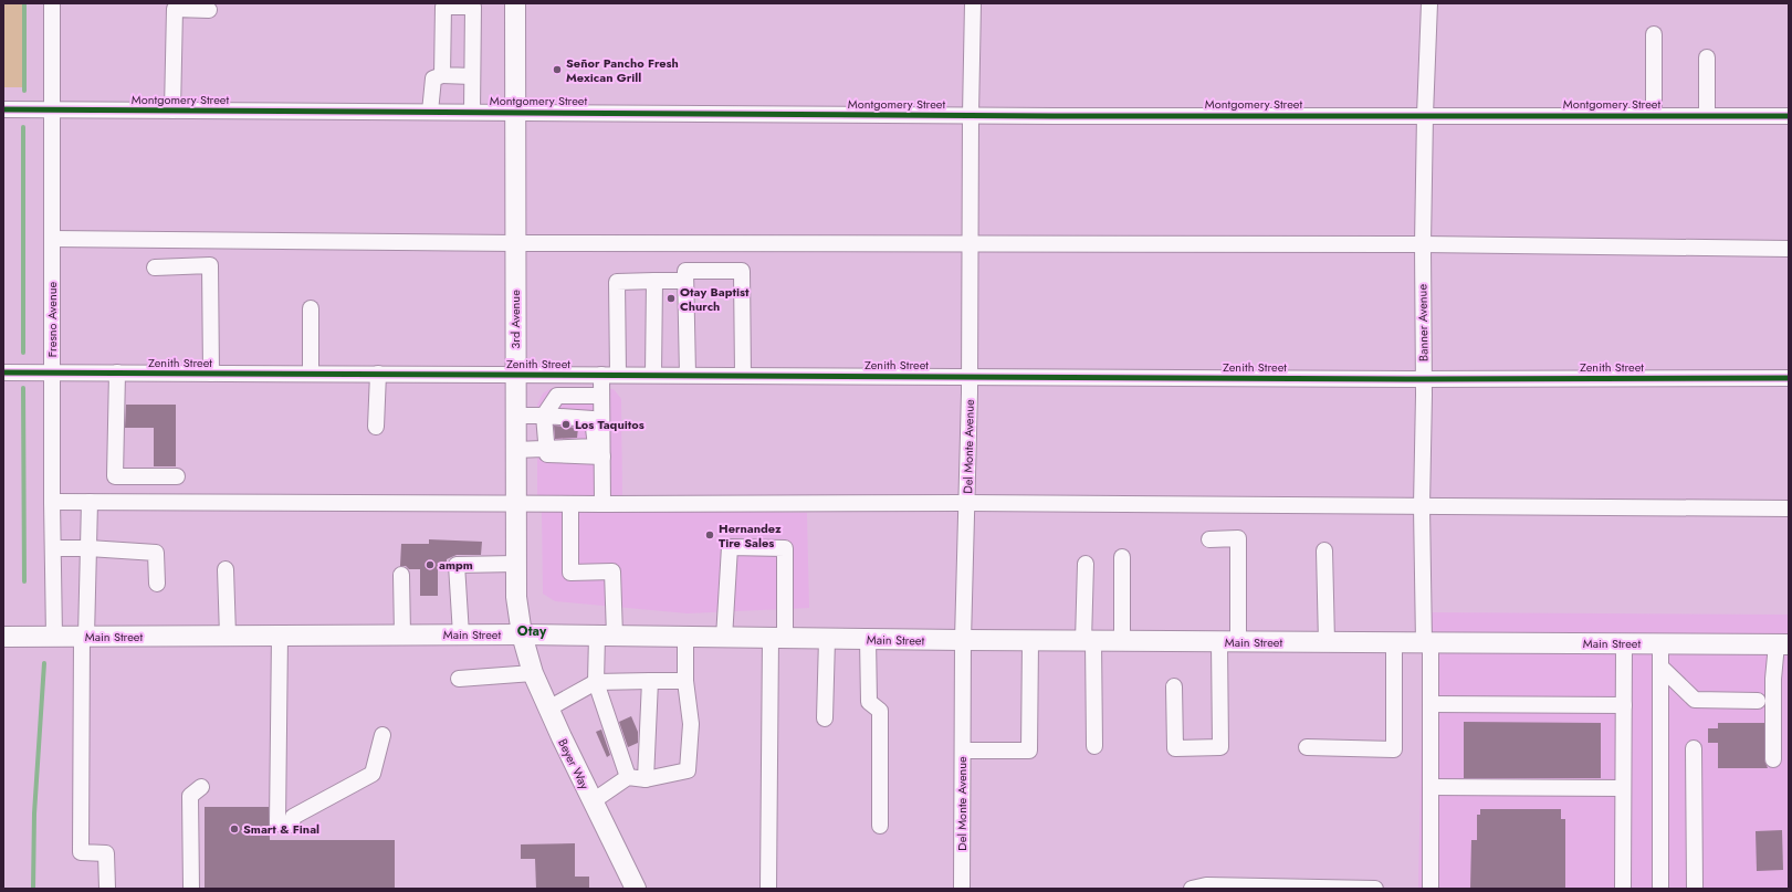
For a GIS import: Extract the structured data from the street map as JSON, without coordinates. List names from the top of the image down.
{
  "streets": {
    "main road": ["3rd Avenue", "Main Street", "Beyer Way"],
    "street": [
      "Montgomery Street",
      "Fresno Avenue",
      "Banner Avenue",
      "Zenith Street",
      "Del Monte Avenue"
    ]
  },
  "crossings": [
    ["Montgomery Street", "Fresno Avenue"],
    ["Montgomery Street", "3rd Avenue"],
    ["Montgomery Street", "Banner Avenue"],
    ["Montgomery Street", "Del Monte Avenue"],
    ["Fresno Avenue", "Zenith Street"],
    ["Fresno Avenue", "Main Street"],
    ["3rd Avenue", "Zenith Street"],
    ["3rd Avenue", "Main Street"],
    ["3rd Avenue", "Beyer Way"],
    ["Banner Avenue", "Zenith Street"],
    ["Banner Avenue", "Main Street"],
    ["Zenith Street", "Del Monte Avenue"],
    ["Del Monte Avenue", "Main Street"],
    ["Main Street", "Beyer Way"]
  ],
  "districts": ["Otay"],
  "places": [
    "Señor Pancho Fresh Mexican Grill",
    "Otay Baptist Church",
    "Los Taquitos",
    "Hernandez Tire Sales",
    "ampm",
    "Smart & Final"
  ]
}
